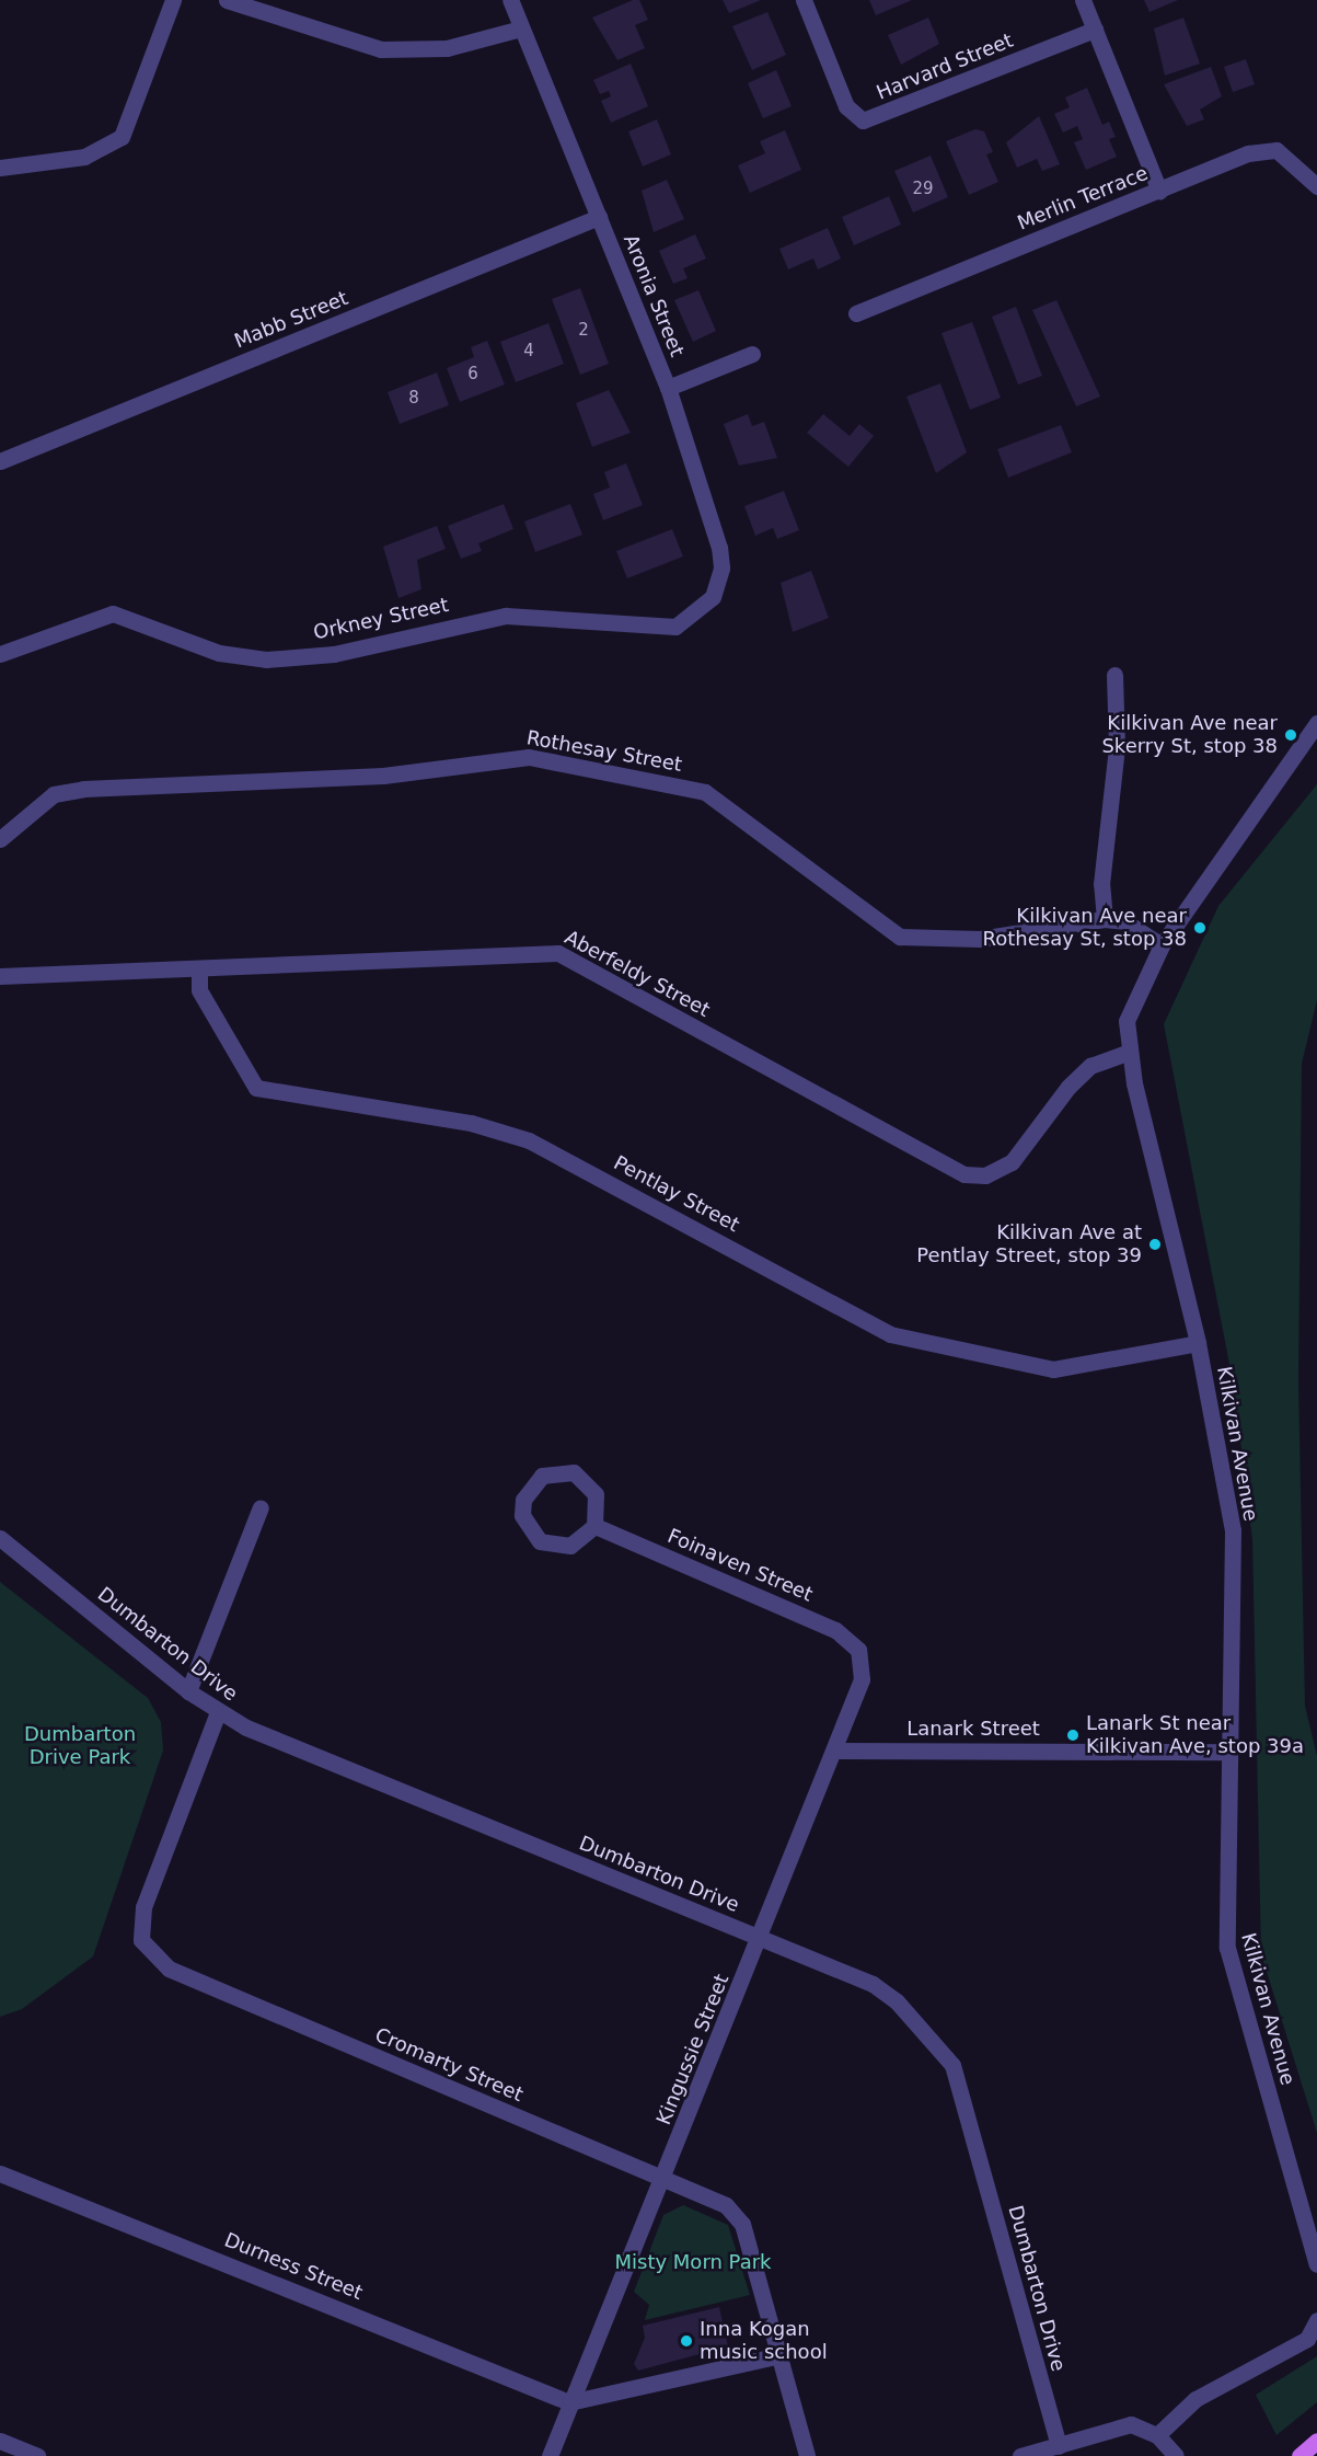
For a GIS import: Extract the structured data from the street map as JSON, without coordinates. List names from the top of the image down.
{
  "streets": {
    "street": [
      "Harvard Street",
      "Merlin Terrace",
      "Aronia Street",
      "Mabb Street",
      "Orkney Street",
      "Rothesay Street",
      "Aberfeldy Street",
      "Pentlay Street",
      "Kilkivan Avenue",
      "Foinaven Street",
      "Dumbarton Drive",
      "Lanark Street",
      "Kingussie Street",
      "Cromarty Street",
      "Durness Street"
    ]
  },
  "crossings": [
    ["Aronia Street", "Mabb Street"],
    ["Aronia Street", "Orkney Street"],
    ["Rothesay Street", "Kilkivan Avenue"],
    ["Aberfeldy Street", "Pentlay Street"],
    ["Aberfeldy Street", "Kilkivan Avenue"],
    ["Pentlay Street", "Kilkivan Avenue"],
    ["Kilkivan Avenue", "Lanark Street"],
    ["Foinaven Street", "Kingussie Street"],
    ["Dumbarton Drive", "Kingussie Street"],
    ["Dumbarton Drive", "Cromarty Street"],
    ["Lanark Street", "Kingussie Street"],
    ["Kingussie Street", "Cromarty Street"],
    ["Kingussie Street", "Durness Street"]
  ],
  "parks": ["Dumbarton Drive Park", "Misty Morn Park"],
  "places": [
    "Kilkivan Ave near Skerry St, stop 38",
    "Kilkivan Ave near Rothesay St, stop 38",
    "Kilkivan Ave at Pentlay Street, stop 39",
    "Lanark St near Kilkivan Ave, stop 39a",
    "Inna Kogan music school"
  ],
  "house_numbers": [
    "29",
    "2",
    "4",
    "6",
    "8"
  ]
}
